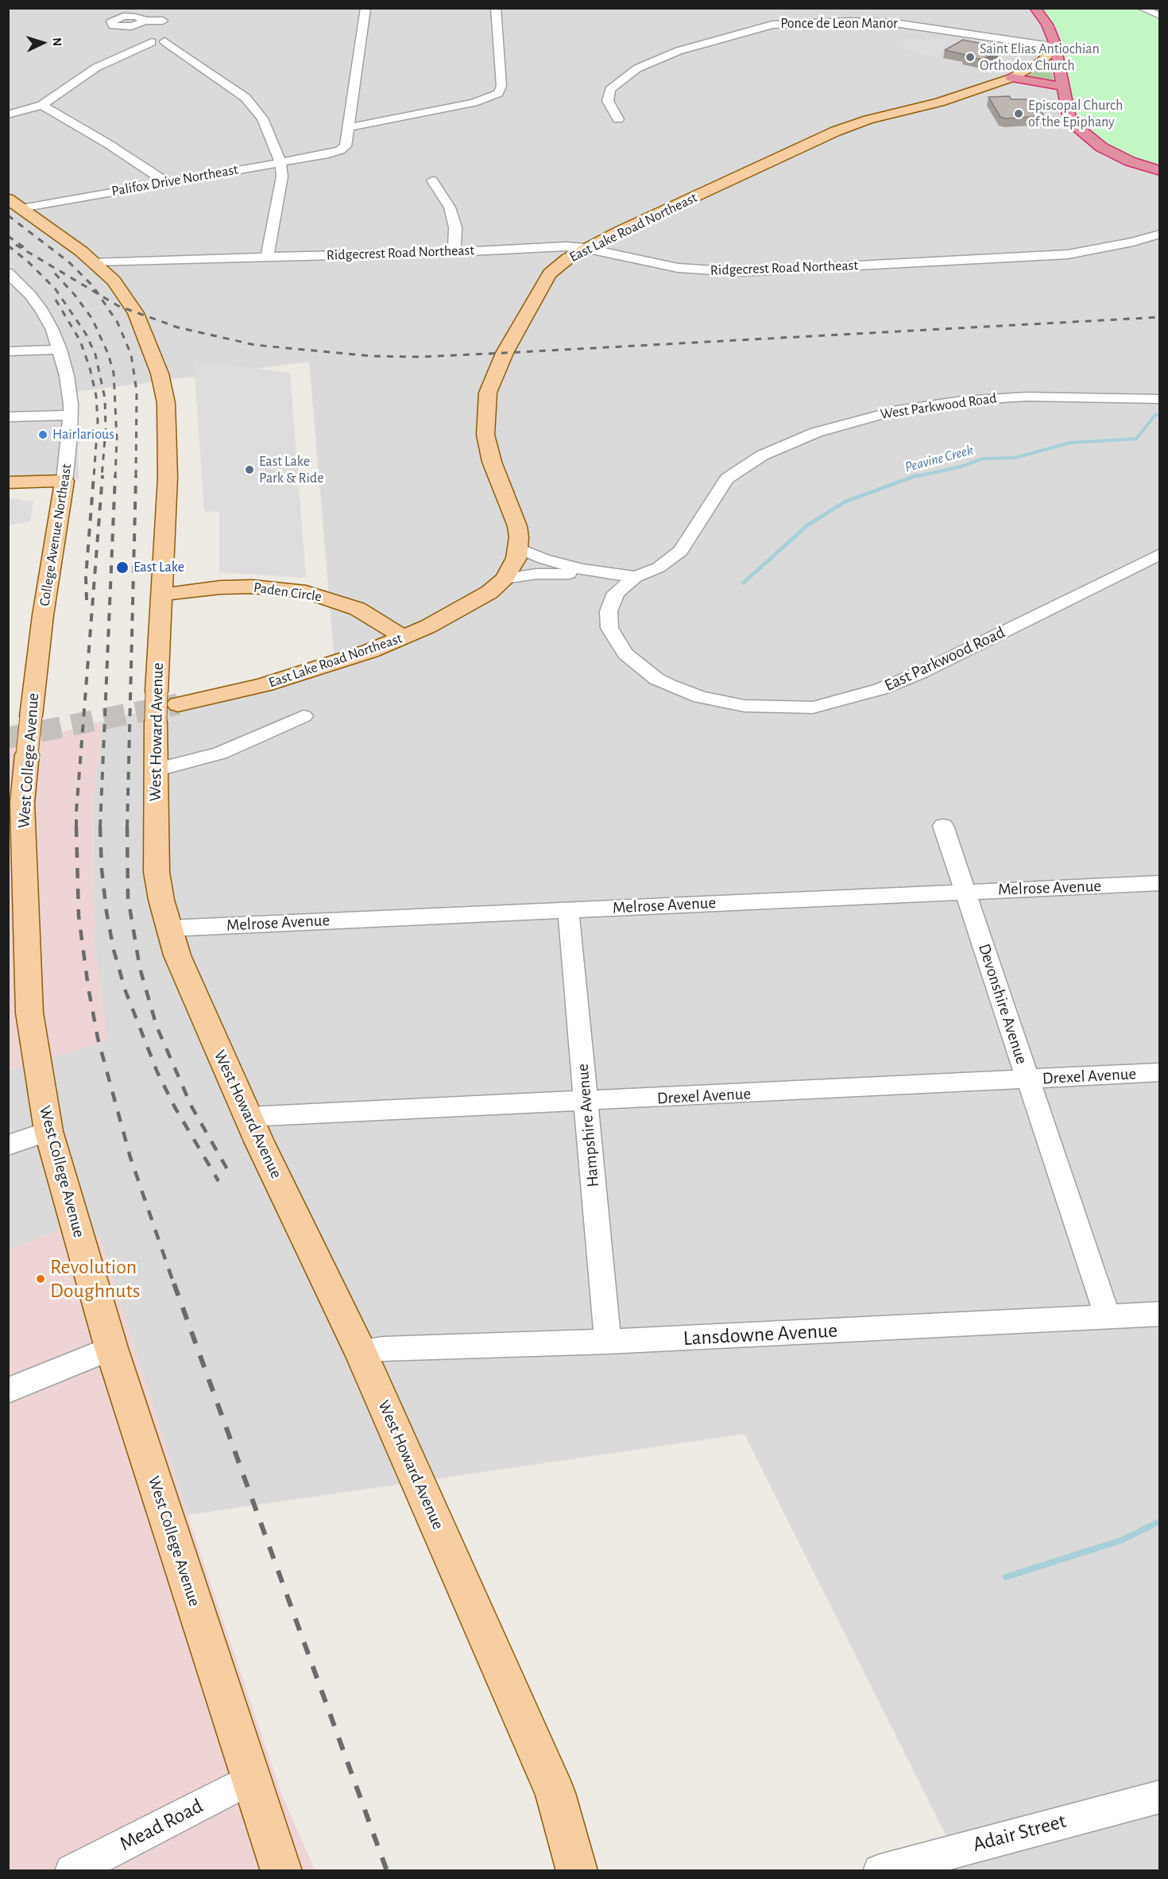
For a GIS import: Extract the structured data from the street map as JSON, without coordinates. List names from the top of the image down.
{
  "streets": {
    "main road": [
      "East Lake Road Northeast",
      "College Avenue Northeast",
      "Paden Circle",
      "West Howard Avenue",
      "West College Avenue"
    ],
    "street": [
      "Ponce de Leon Manor",
      "Palifox Drive Northeast",
      "Ridgecrest Road Northeast",
      "West Parkwood Road",
      "East Parkwood Road",
      "Melrose Avenue",
      "Devonshire Avenue",
      "Drexel Avenue",
      "Hampshire Avenue",
      "Lansdowne Avenue",
      "Mead Road",
      "Adair Street"
    ]
  },
  "crossings": [
    ["Ponce de Leon Manor", "East Lake Road Northeast"],
    ["Palifox Drive Northeast", "West Howard Avenue"],
    ["East Lake Road Northeast", "Ridgecrest Road Northeast"],
    ["East Lake Road Northeast", "Paden Circle"],
    ["East Lake Road Northeast", "West Howard Avenue"],
    ["Ridgecrest Road Northeast", "West Howard Avenue"],
    ["West Parkwood Road", "East Parkwood Road"],
    ["College Avenue Northeast", "West College Avenue"],
    ["Paden Circle", "West Howard Avenue"],
    ["West Howard Avenue", "Melrose Avenue"],
    ["West Howard Avenue", "Drexel Avenue"],
    ["West Howard Avenue", "Lansdowne Avenue"],
    ["West College Avenue", "Mead Road"],
    ["Melrose Avenue", "Devonshire Avenue"],
    ["Melrose Avenue", "Hampshire Avenue"],
    ["Devonshire Avenue", "Drexel Avenue"],
    ["Devonshire Avenue", "Lansdowne Avenue"],
    ["Drexel Avenue", "Hampshire Avenue"],
    ["Hampshire Avenue", "Lansdowne Avenue"]
  ],
  "water": ["Peavine Creek"],
  "places": [
    "Saint Elias Antiochian Orthodox Church",
    "Episcopal Church of the Epiphany",
    "Hairlarious",
    "East Lake Park & Ride",
    "East Lake",
    "Revolution Doughnuts"
  ],
  "north": "right"
}
